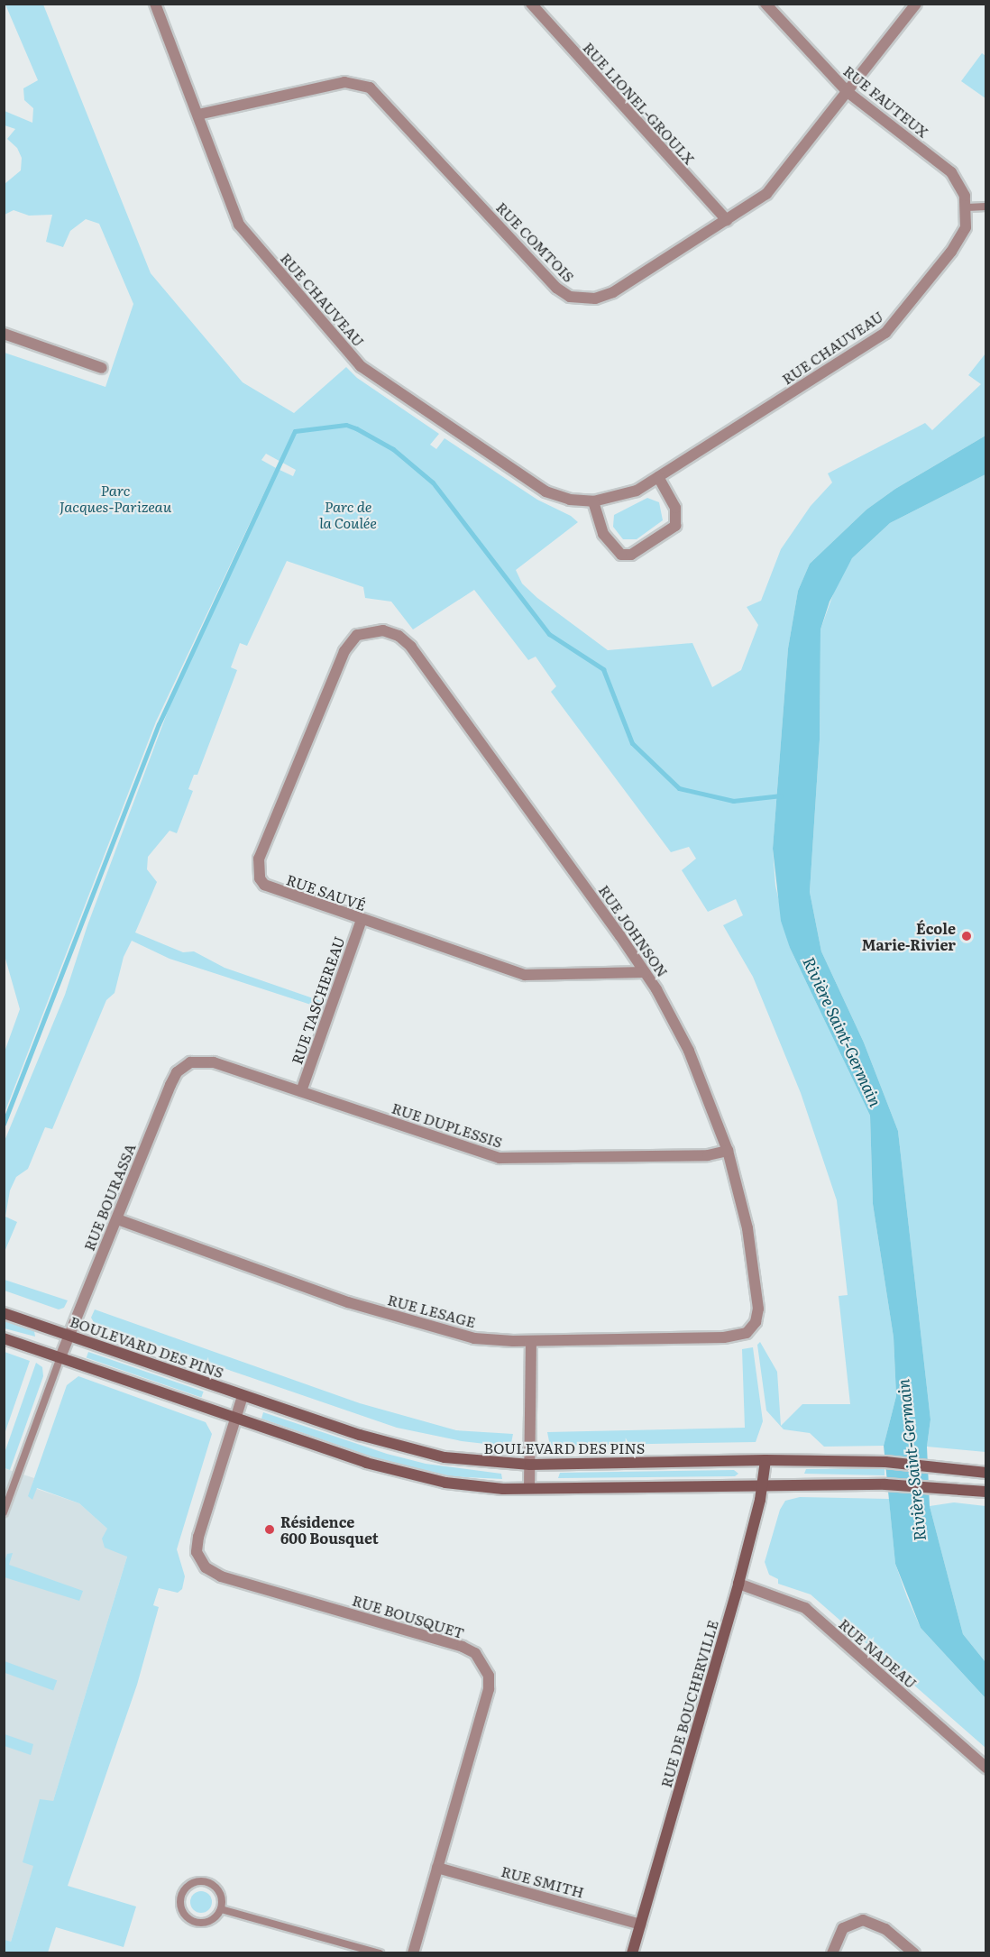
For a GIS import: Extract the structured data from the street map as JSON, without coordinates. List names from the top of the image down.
{
  "streets": {
    "street": [
      "RUE FAUTEUX",
      "RUE LIONEL-GROULX",
      "RUE COMTOIS",
      "RUE CHAUVEAU",
      "RUE SAUVÉ",
      "RUE JOHNSON",
      "RUE TASCHEREAU",
      "RUE DUPLESSIS",
      "RUE BOURASSA",
      "RUE LESAGE",
      "BOULEVARD DES PINS",
      "RUE BOUSQUET",
      "RUE NADEAU",
      "RUE DE BOUCHERVILLE",
      "RUE SMITH"
    ]
  },
  "crossings": [
    ["RUE FAUTEUX", "RUE COMTOIS"],
    ["RUE FAUTEUX", "RUE CHAUVEAU"],
    ["RUE LIONEL-GROULX", "RUE COMTOIS"],
    ["RUE COMTOIS", "RUE CHAUVEAU"],
    ["RUE SAUVÉ", "RUE JOHNSON"],
    ["RUE SAUVÉ", "RUE TASCHEREAU"],
    ["RUE JOHNSON", "RUE DUPLESSIS"],
    ["RUE JOHNSON", "RUE LESAGE"],
    ["RUE TASCHEREAU", "RUE DUPLESSIS"],
    ["RUE DUPLESSIS", "RUE BOURASSA"],
    ["RUE BOURASSA", "RUE LESAGE"],
    ["RUE BOURASSA", "BOULEVARD DES PINS"],
    ["BOULEVARD DES PINS", "RUE BOUSQUET"],
    ["BOULEVARD DES PINS", "RUE DE BOUCHERVILLE"],
    ["RUE BOUSQUET", "RUE SMITH"],
    ["RUE NADEAU", "RUE DE BOUCHERVILLE"],
    ["RUE DE BOUCHERVILLE", "RUE SMITH"]
  ],
  "water": ["Rivière Saint-Germain"],
  "parks": ["Parc Jacques-Parizeau", "Parc de la Coulée"],
  "places": ["École Marie-Rivier", "Résidence 600 Bousquet"]
}
